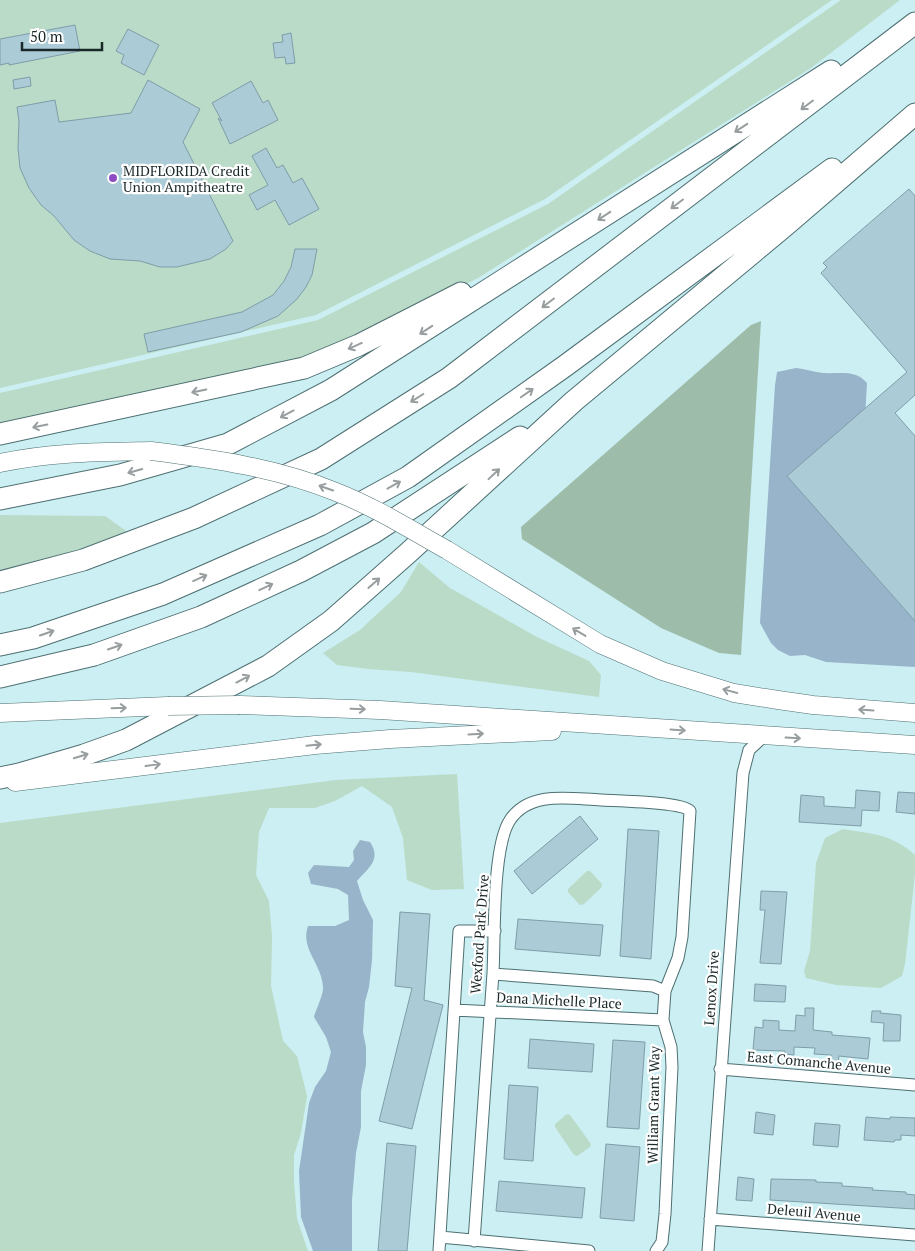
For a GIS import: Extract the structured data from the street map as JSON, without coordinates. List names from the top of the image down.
{
  "streets": {
    "street": [
      "Wexford Park Drive",
      "Lenox Drive",
      "Dana Michelle Place",
      "East Comanche Avenue",
      "William Grant Way",
      "Deleuil Avenue"
    ]
  },
  "crossings": [
    ["Wexford Park Drive", "Dana Michelle Place"],
    ["Wexford Park Drive", "William Grant Way"],
    ["Lenox Drive", "East Comanche Avenue"],
    ["Lenox Drive", "Deleuil Avenue"],
    ["Dana Michelle Place", "William Grant Way"]
  ],
  "places": ["MIDFLORIDA Credit Union Ampitheatre"],
  "scale_bar": "50 m"
}
